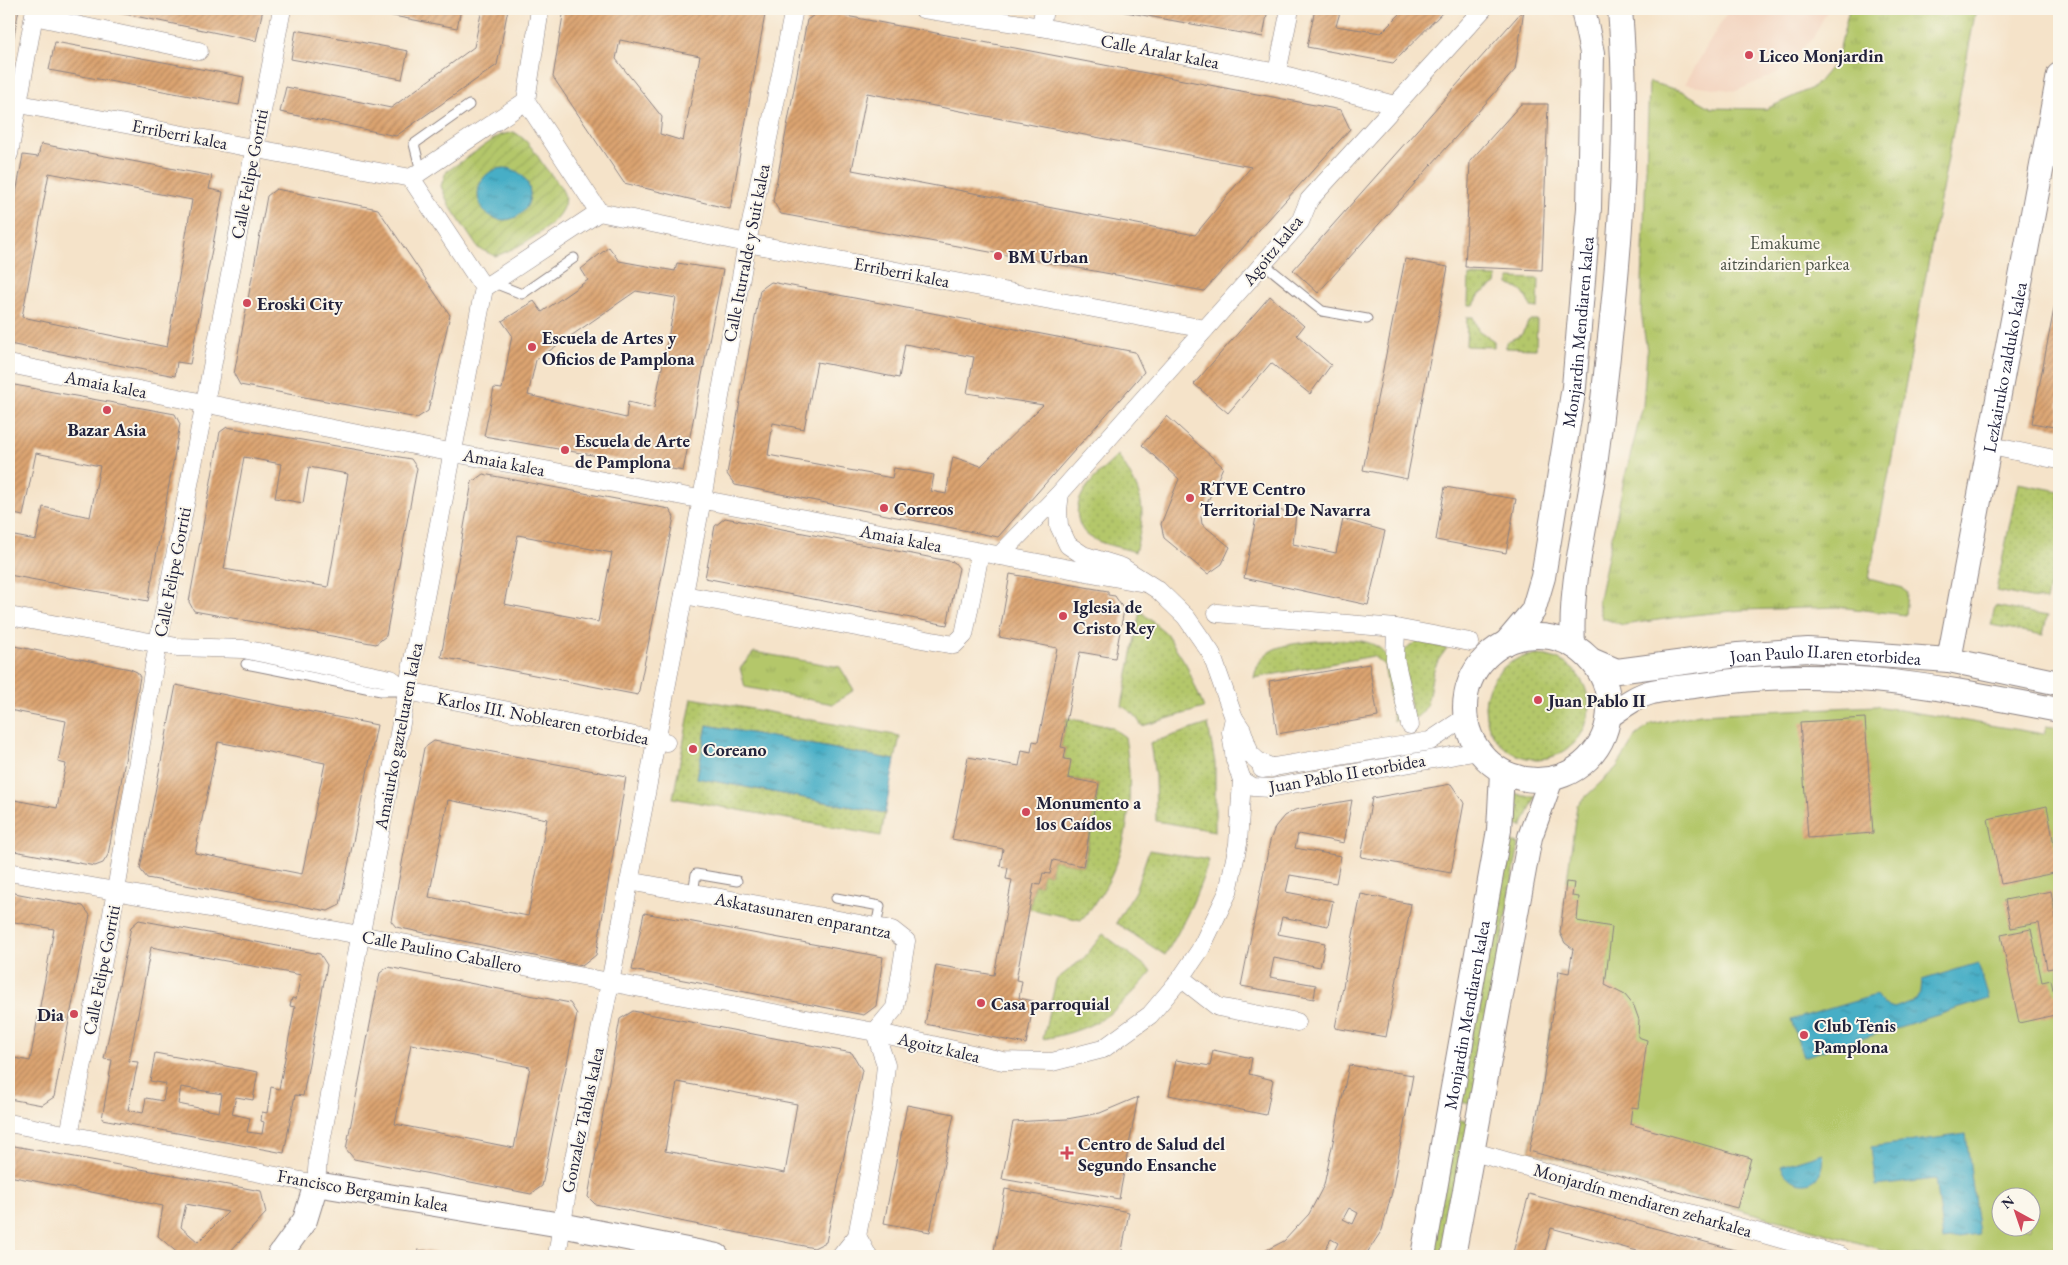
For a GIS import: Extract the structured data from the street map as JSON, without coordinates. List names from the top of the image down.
{
  "streets": {
    "main road": [
      "Monjardin Mendiaren kalea",
      "Lezkairuko zalduko kalea",
      "Joan Paulo II.aren etorbidea",
      "Francisco Bergamin kalea"
    ],
    "street": [
      "Calle Aralar kalea",
      "Erriberri kalea",
      "Calle Felipe Gorriti",
      "Agoitz kalea",
      "Calle Iturralde y Suit kalea",
      "Amaia kalea",
      "Karlos III. Noblearen etorbidea",
      "Amaiurko gazteluaren kalea",
      "Juan Pablo II etorbidea",
      "Askatasunaren enparantza",
      "Calle Paulino Caballero",
      "Gonzalez Tablas kalea",
      "Monjardín mendiaren zeharkalea"
    ]
  },
  "crossings": [
    ["Calle Aralar kalea", "Agoitz kalea"],
    ["Erriberri kalea", "Calle Felipe Gorriti"],
    ["Erriberri kalea", "Agoitz kalea"],
    ["Erriberri kalea", "Calle Iturralde y Suit kalea"],
    ["Calle Felipe Gorriti", "Amaia kalea"],
    ["Calle Felipe Gorriti", "Karlos III. Noblearen etorbidea"],
    ["Calle Felipe Gorriti", "Calle Paulino Caballero"],
    ["Calle Felipe Gorriti", "Francisco Bergamin kalea"],
    ["Agoitz kalea", "Amaia kalea"],
    ["Agoitz kalea", "Juan Pablo II etorbidea"],
    ["Agoitz kalea", "Askatasunaren enparantza"],
    ["Agoitz kalea", "Calle Paulino Caballero"],
    ["Calle Iturralde y Suit kalea", "Amaia kalea"],
    ["Monjardin Mendiaren kalea", "Joan Paulo II.aren etorbidea"],
    ["Monjardin Mendiaren kalea", "Juan Pablo II etorbidea"],
    ["Monjardin Mendiaren kalea", "Monjardín mendiaren zeharkalea"],
    ["Lezkairuko zalduko kalea", "Joan Paulo II.aren etorbidea"],
    ["Amaia kalea", "Amaiurko gazteluaren kalea"],
    ["Joan Paulo II.aren etorbidea", "Juan Pablo II etorbidea"],
    ["Karlos III. Noblearen etorbidea", "Amaiurko gazteluaren kalea"],
    ["Amaiurko gazteluaren kalea", "Calle Paulino Caballero"],
    ["Amaiurko gazteluaren kalea", "Francisco Bergamin kalea"],
    ["Askatasunaren enparantza", "Calle Paulino Caballero"],
    ["Calle Paulino Caballero", "Gonzalez Tablas kalea"],
    ["Gonzalez Tablas kalea", "Francisco Bergamin kalea"]
  ],
  "parks": ["Emakume aitzindarien parkea"],
  "places": {
    "other": [
      "Liceo Monjardin",
      "BM Urban",
      "Eroski City",
      "Escuela de Artes y Oficios de Pamplona",
      "Bazar Asia",
      "Escuela de Arte de Pamplona",
      "RTVE Centro Territorial De Navarra",
      "Correos",
      "Iglesia de Cristo Rey",
      "Juan Pablo II",
      "Coreano",
      "Monumento a los Caídos",
      "Casa parroquial",
      "Dia",
      "Club Tenis Pamplona"
    ],
    "health": ["Centro de Salud del Segundo Ensanche"]
  },
  "north": "top left"
}
